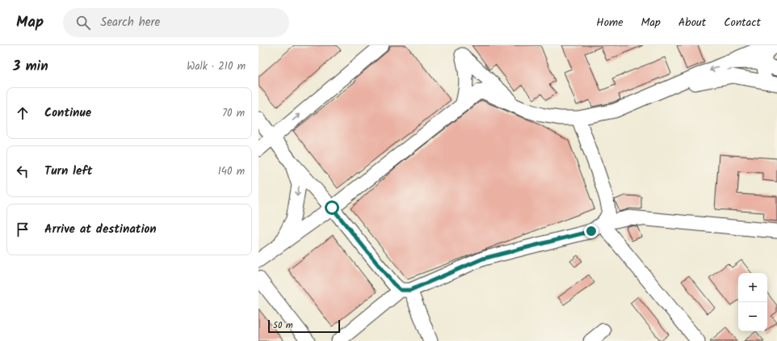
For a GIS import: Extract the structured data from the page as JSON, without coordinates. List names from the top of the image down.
{
  "scale_bar": "50 m",
  "page": {
    "header": "Map",
    "search": "Search here",
    "nav": [
      "Home",
      "Map",
      "About",
      "Contact"
    ],
    "heading": ["3 min", "Walk · 210 m"],
    "list": [
      ["Continue", "70 m"],
      ["Turn left", "140 m"],
      "Arrive at destination"
    ],
    "map_buttons": ["+", "−"],
    "scale": "50 m"
  }
}
